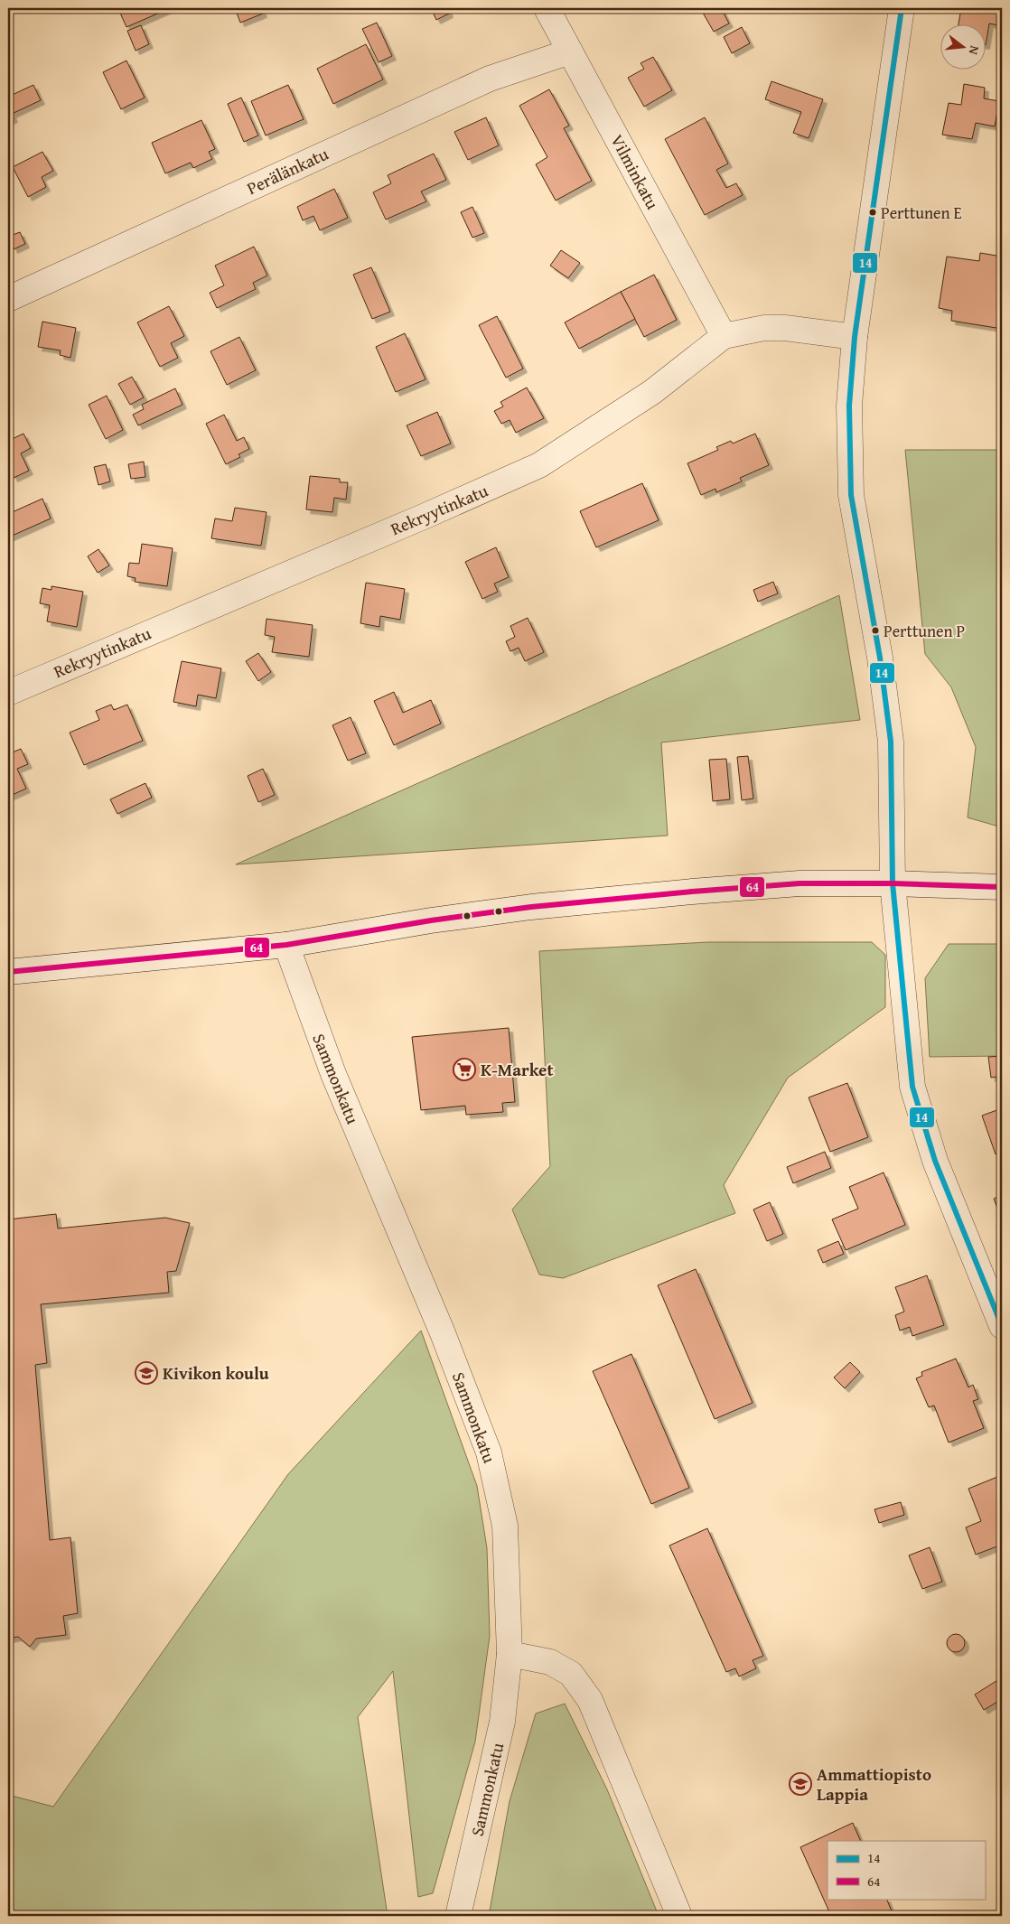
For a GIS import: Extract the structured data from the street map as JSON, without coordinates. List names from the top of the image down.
{
  "streets": {
    "street": [
      "Perälänkatu",
      "Vilminkatu",
      "Rekryytinkatu",
      "Sammonkatu"
    ]
  },
  "crossings": [
    ["Perälänkatu", "Vilminkatu"],
    ["Vilminkatu", "Rekryytinkatu"]
  ],
  "places": {
    "other": ["Perttunen E", "Perttunen P"],
    "supermarket": ["K-Market"],
    "school or university": ["Kivikon koulu", "Ammattiopisto Lappia"]
  },
  "lines": ["transit line 14", "transit line 64"],
  "legend": ["14", "64"],
  "north": "right"
}
